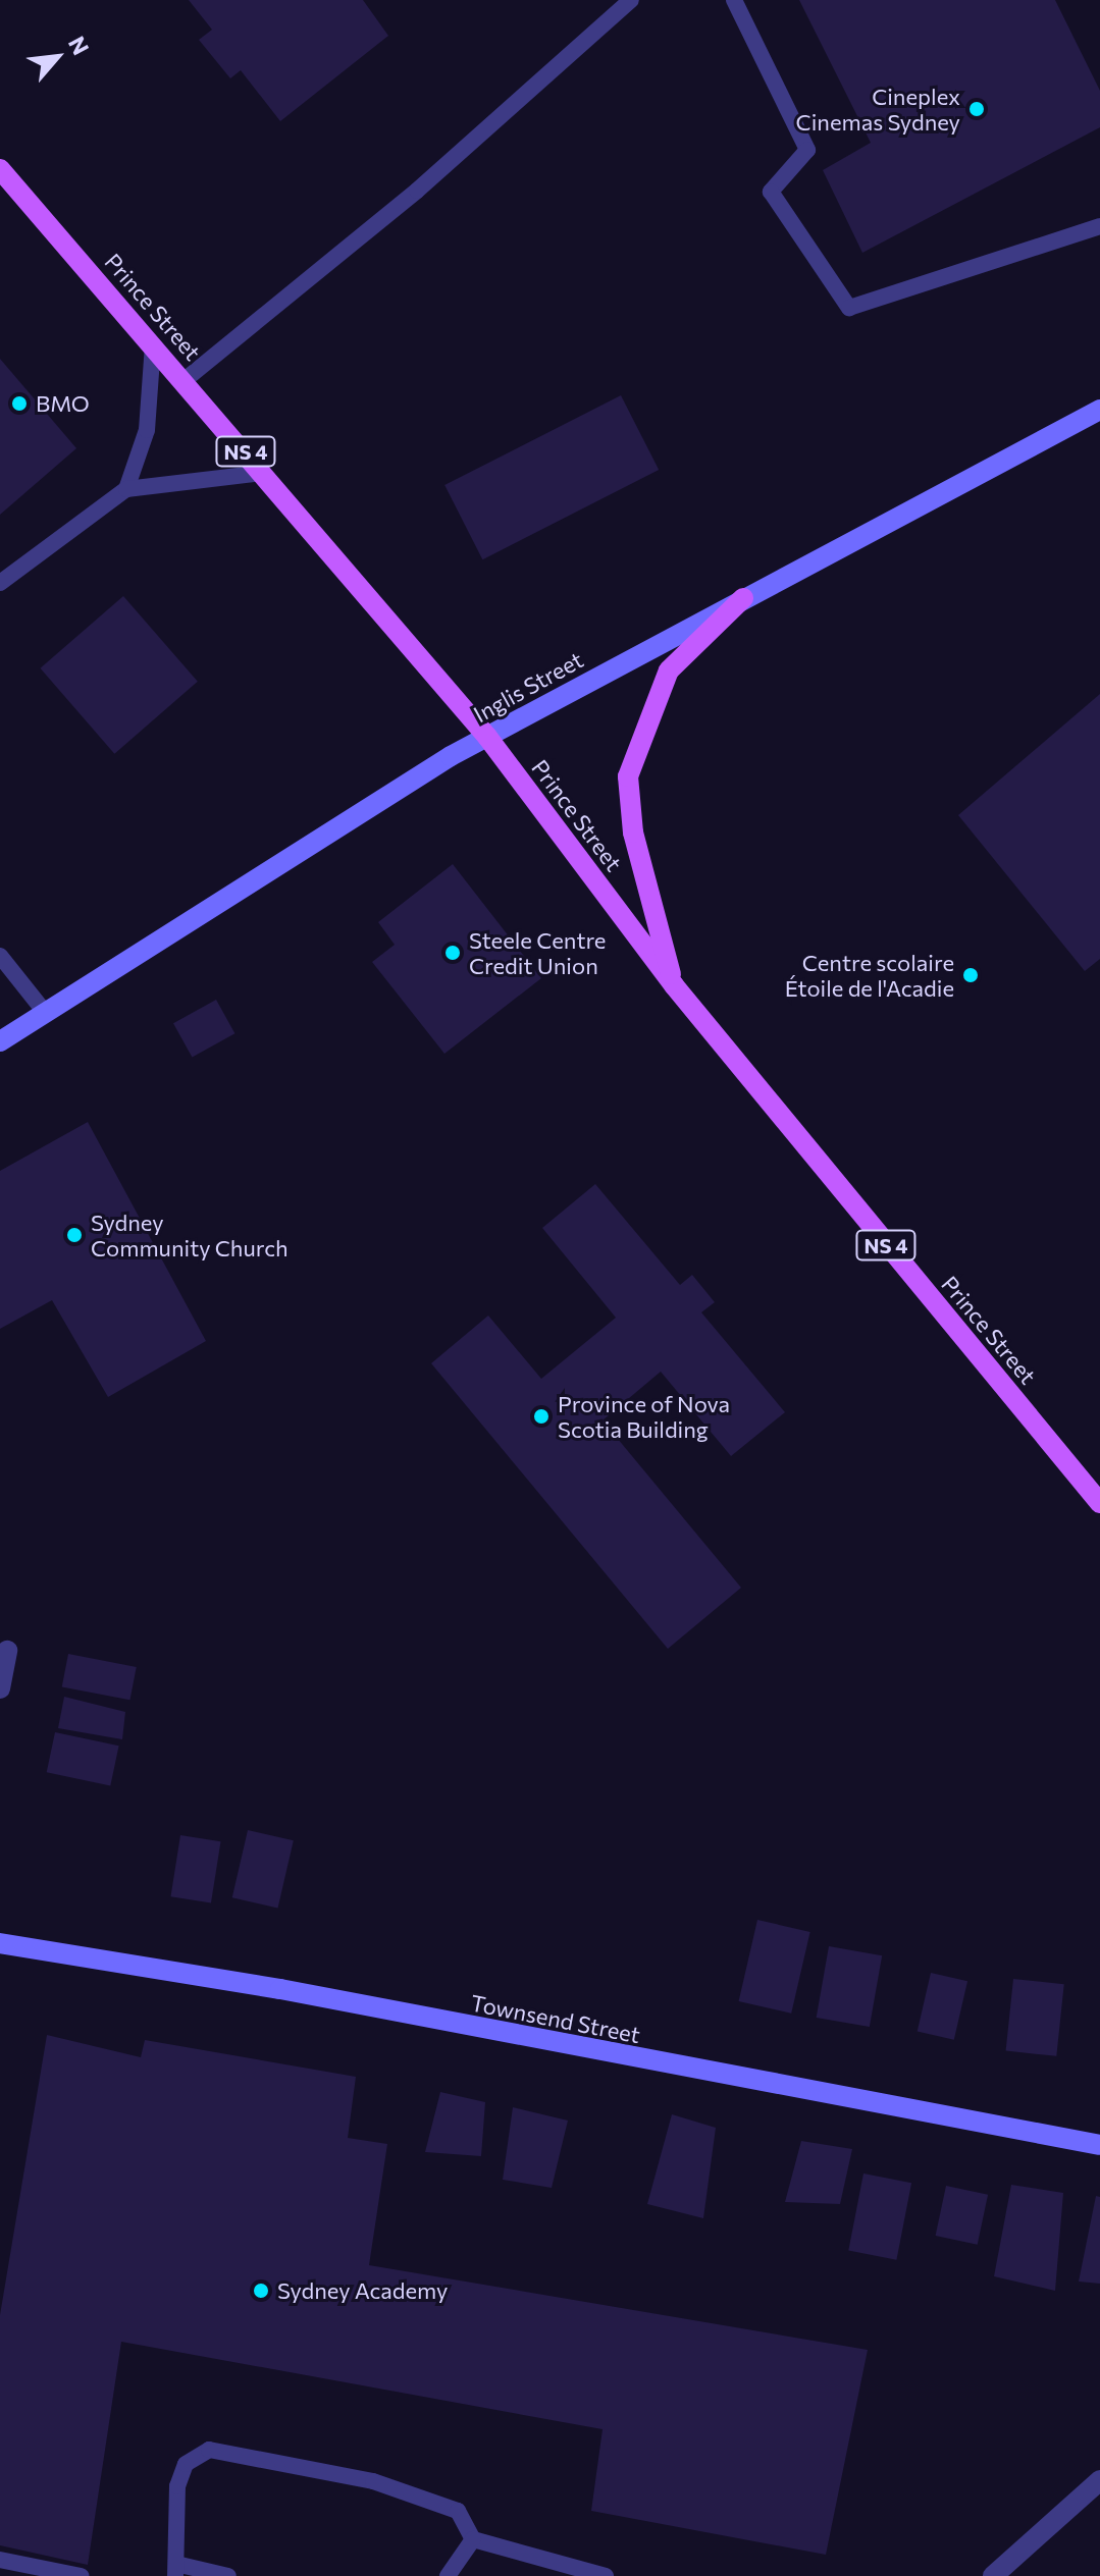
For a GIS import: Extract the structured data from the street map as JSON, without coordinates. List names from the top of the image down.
{
  "streets": {
    "main road": ["Prince Street", "NS 4"],
    "street": ["Inglis Street", "Townsend Street"]
  },
  "crossings": [
    ["Prince Street", "Inglis Street"]
  ],
  "places": [
    "Cineplex Cinemas Sydney",
    "BMO",
    "Steele Centre Credit Union",
    "Centre scolaire Étoile de l'Acadie",
    "Sydney Community Church",
    "Province of Nova Scotia Building",
    "Sydney Academy"
  ],
  "north": "top right"
}
